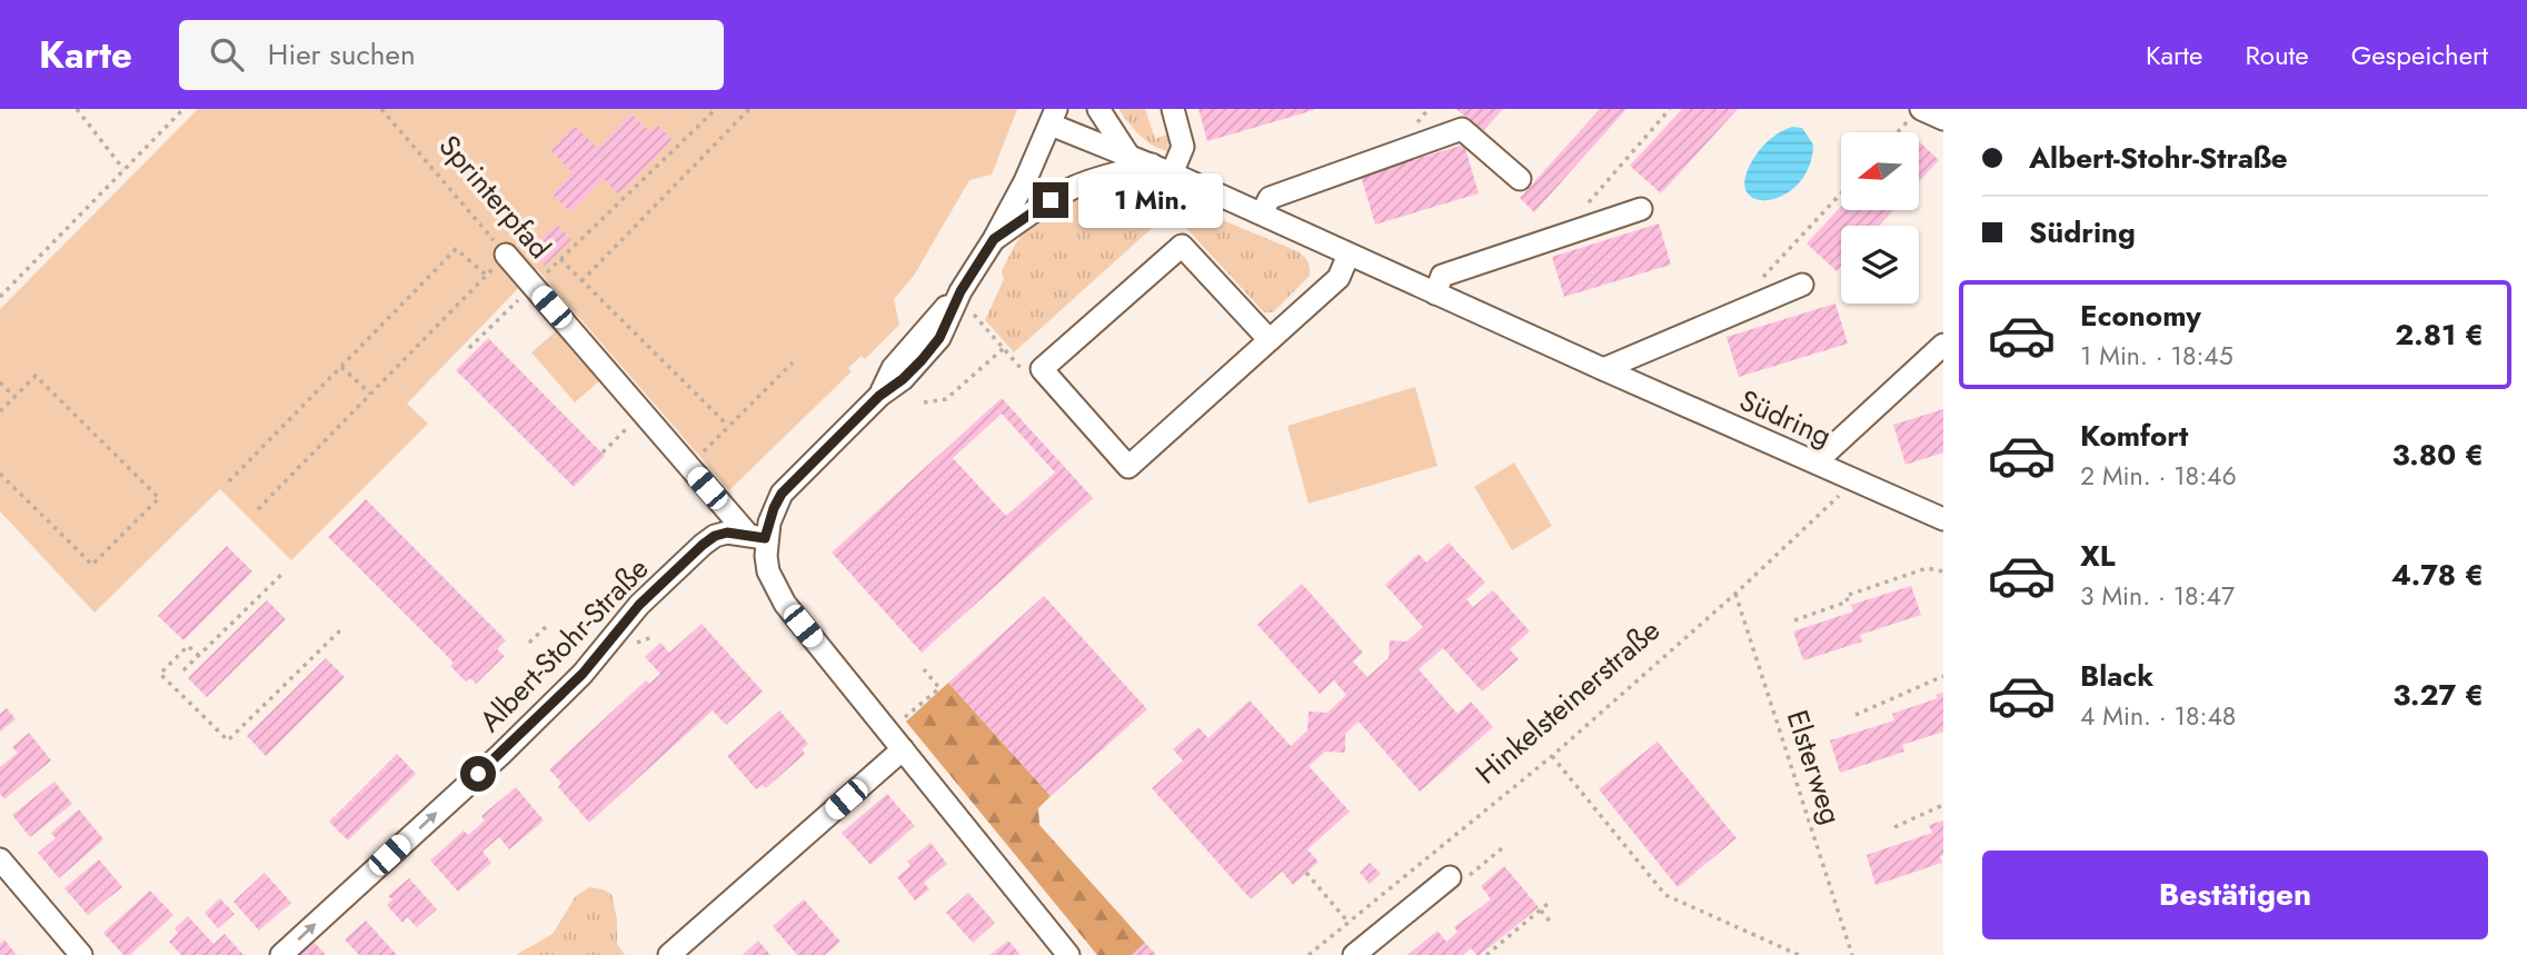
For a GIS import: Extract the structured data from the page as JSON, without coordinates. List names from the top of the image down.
{
  "streets": {
    "street": ["Sprinterpfad", "Südring", "Albert-Stohr-Straße"],
    "path": ["Hinkelsteinerstraße", "Elsterweg"]
  },
  "crossings": [
    ["Sprinterpfad", "Albert-Stohr-Straße"],
    ["Südring", "Hinkelsteinerstraße"],
    ["Hinkelsteinerstraße", "Elsterweg"]
  ],
  "one_way": ["Albert-Stohr-Straße"],
  "north": "left",
  "page": {
    "header": "Karte",
    "search": "Hier suchen",
    "nav": ["Karte", "Route", "Gespeichert"],
    "banner": ["Albert-Stohr-Straße", "Südring"],
    "bubble": "1 Min.",
    "list": [
      {
        "name": "Economy",
        "note": "1 Min. · 18:45",
        "value": "2.81 €"
      },
      {
        "name": "Komfort",
        "note": "2 Min. · 18:46",
        "value": "3.80 €"
      },
      {
        "name": "XL",
        "note": "3 Min. · 18:47",
        "value": "4.78 €"
      },
      {
        "name": "Black",
        "note": "4 Min. · 18:48",
        "value": "3.27 €"
      }
    ],
    "buttons": "Bestätigen"
  }
}
